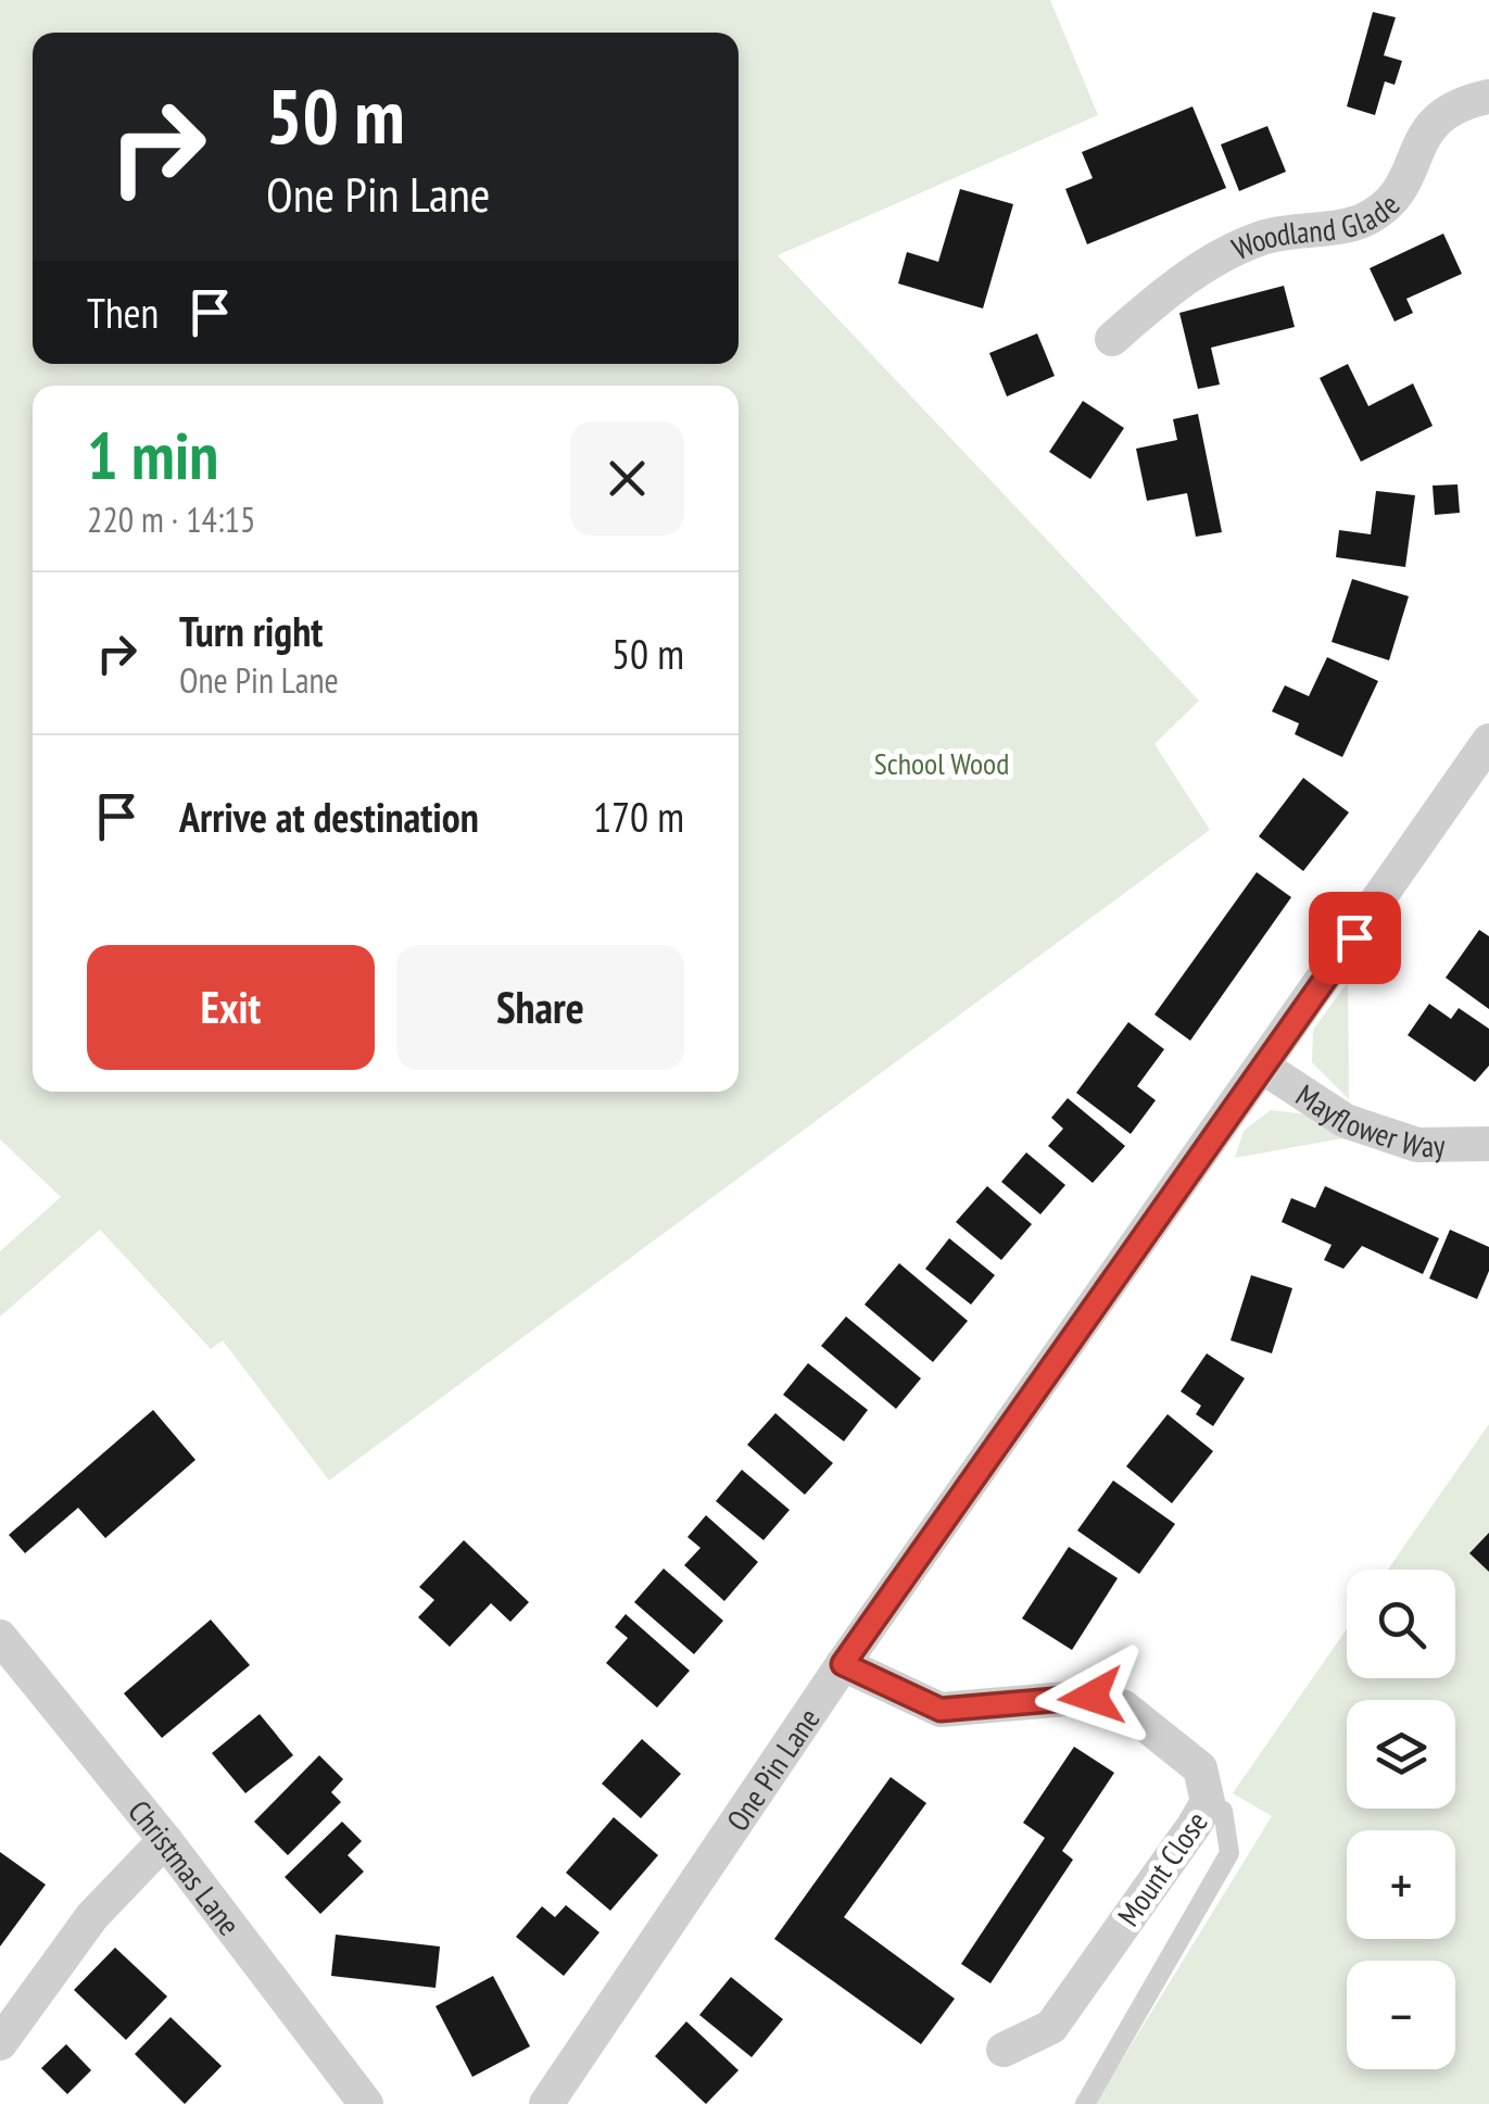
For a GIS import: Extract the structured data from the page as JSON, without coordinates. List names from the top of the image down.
{
  "streets": {
    "street": [
      "Woodland Glade",
      "Mayflower Way",
      "One Pin Lane",
      "Christmas Lane",
      "Mount Close"
    ]
  },
  "crossings": [
    ["Mayflower Way", "One Pin Lane"],
    ["One Pin Lane", "Mount Close"]
  ],
  "parks": ["School Wood"],
  "page": {
    "turn": ["50 m", "One Pin Lane"],
    "then": "Then",
    "heading": ["1 min", "220 m · 14:15"],
    "list": [
      {
        "name": "Turn right",
        "note": "One Pin Lane",
        "value": "50 m"
      },
      {
        "name": "Arrive at destination",
        "value": "170 m"
      }
    ],
    "buttons": ["Exit", "Share"],
    "map_buttons": ["+", "−"]
  }
}
